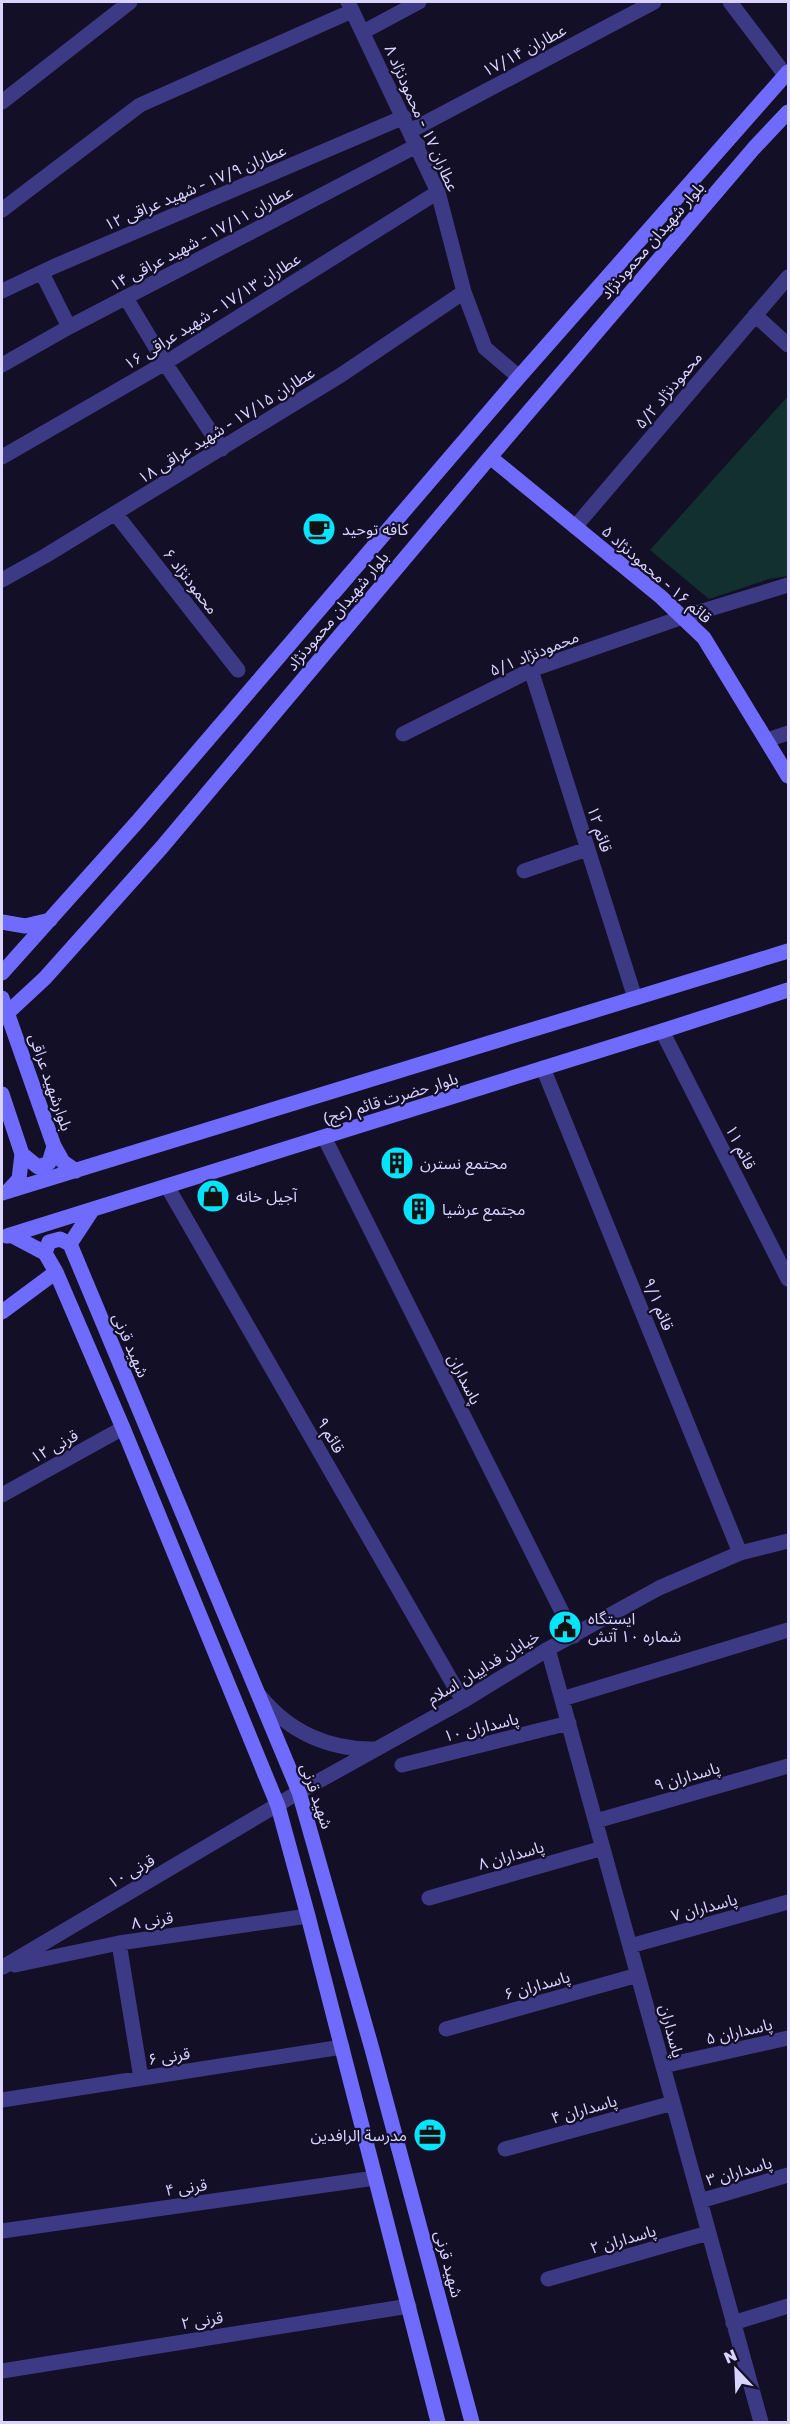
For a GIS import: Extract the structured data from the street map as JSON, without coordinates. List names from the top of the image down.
{
  "streets": {
    "main road": [
      "بلوار شهیدان محمودنژاد",
      "قائم ۱۶ - محمودنژاد ۵",
      "بلوارشهید عراقی",
      "بلوار حضرت قائم (عج)",
      "شهید قرنی"
    ],
    "street": [
      "عطاران ۱۷/۱۴",
      "عطاران ۱۷ - محمودنژاد ۸",
      "عطاران ۱۷/۹ - شهید عراقی ۱۲",
      "عطاران ۱۷/۱۱ - شهید عراقی ۱۴",
      "عطاران ۱۷/۱۳ - شهید عراقی ۱۶",
      "محمودنژاد ۵/۲",
      "عطاران ۱۷/۱۵ - شهید عراقی ۱۸",
      "محمودنژاد ۶",
      "محمودنژاد ۵/۱",
      "قائم ۱۲",
      "قائم ۱۱",
      "قائم ۹/۱",
      "پاسداران",
      "قائم ۹",
      "قرنی ۱۲",
      "خیابان فداییان اسلام",
      "پاسداران ۱۰",
      "پاسداران ۹",
      "پاسداران ۸",
      "قرنی ۱۰",
      "پاسداران ۷",
      "قرنی ۸",
      "پاسداران ۶",
      "پاسداران ۵",
      "قرنی ۶",
      "پاسداران ۴",
      "پاسداران ۳",
      "قرنی ۴",
      "پاسداران ۲",
      "قرنی ۲"
    ]
  },
  "crossings": [
    ["عطاران ۱۷/۱۴", "عطاران ۱۷ - محمودنژاد ۸"],
    ["عطاران ۱۷/۱۴", "عطاران ۱۷/۹ - شهید عراقی ۱۲"],
    ["عطاران ۱۷ - محمودنژاد ۸", "عطاران ۱۷/۹ - شهید عراقی ۱۲"],
    ["عطاران ۱۷ - محمودنژاد ۸", "عطاران ۱۷/۱۱ - شهید عراقی ۱۴"],
    ["عطاران ۱۷ - محمودنژاد ۸", "بلوار شهیدان محمودنژاد"],
    ["عطاران ۱۷ - محمودنژاد ۸", "عطاران ۱۷/۱۳ - شهید عراقی ۱۶"],
    ["عطاران ۱۷ - محمودنژاد ۸", "عطاران ۱۷/۱۵ - شهید عراقی ۱۸"],
    ["بلوار شهیدان محمودنژاد", "قائم ۱۶ - محمودنژاد ۵"],
    ["بلوار شهیدان محمودنژاد", "بلوارشهید عراقی"],
    ["محمودنژاد ۵/۲", "قائم ۱۶ - محمودنژاد ۵"],
    ["عطاران ۱۷/۱۵ - شهید عراقی ۱۸", "محمودنژاد ۶"],
    ["قائم ۱۶ - محمودنژاد ۵", "محمودنژاد ۵/۱"],
    ["محمودنژاد ۵/۱", "قائم ۱۲"],
    ["قائم ۱۲", "بلوار حضرت قائم (عج)"],
    ["بلوارشهید عراقی", "بلوار حضرت قائم (عج)"],
    ["بلوار حضرت قائم (عج)", "قائم ۱۱"],
    ["بلوار حضرت قائم (عج)", "قائم ۹/۱"],
    ["بلوار حضرت قائم (عج)", "پاسداران"],
    ["بلوار حضرت قائم (عج)", "قائم ۹"],
    ["قائم ۹/۱", "خیابان فداییان اسلام"],
    ["شهید قرنی", "خیابان فداییان اسلام"],
    ["شهید قرنی", "قرنی ۱۰"],
    ["پاسداران", "خیابان فداییان اسلام"],
    ["پاسداران", "پاسداران ۱۰"],
    ["پاسداران", "پاسداران ۹"],
    ["پاسداران", "پاسداران ۸"],
    ["پاسداران", "پاسداران ۷"],
    ["پاسداران", "پاسداران ۶"],
    ["پاسداران", "پاسداران ۵"],
    ["پاسداران", "پاسداران ۴"],
    ["پاسداران", "پاسداران ۳"],
    ["پاسداران", "پاسداران ۲"],
    ["قائم ۹", "خیابان فداییان اسلام"],
    ["خیابان فداییان اسلام", "قرنی ۱۰"],
    ["قرنی ۱۰", "قرنی ۸"]
  ],
  "places": {
    "cafe": ["کافه توحید"],
    "building": ["محتمع نسترن", "مجتمع عرشیا"],
    "shop": ["آجیل خانه"],
    "public building": ["ایستگاه شماره ۱۰ آتش"],
    "office": ["مدرسة الرافدین"]
  },
  "north": "top left"
}
